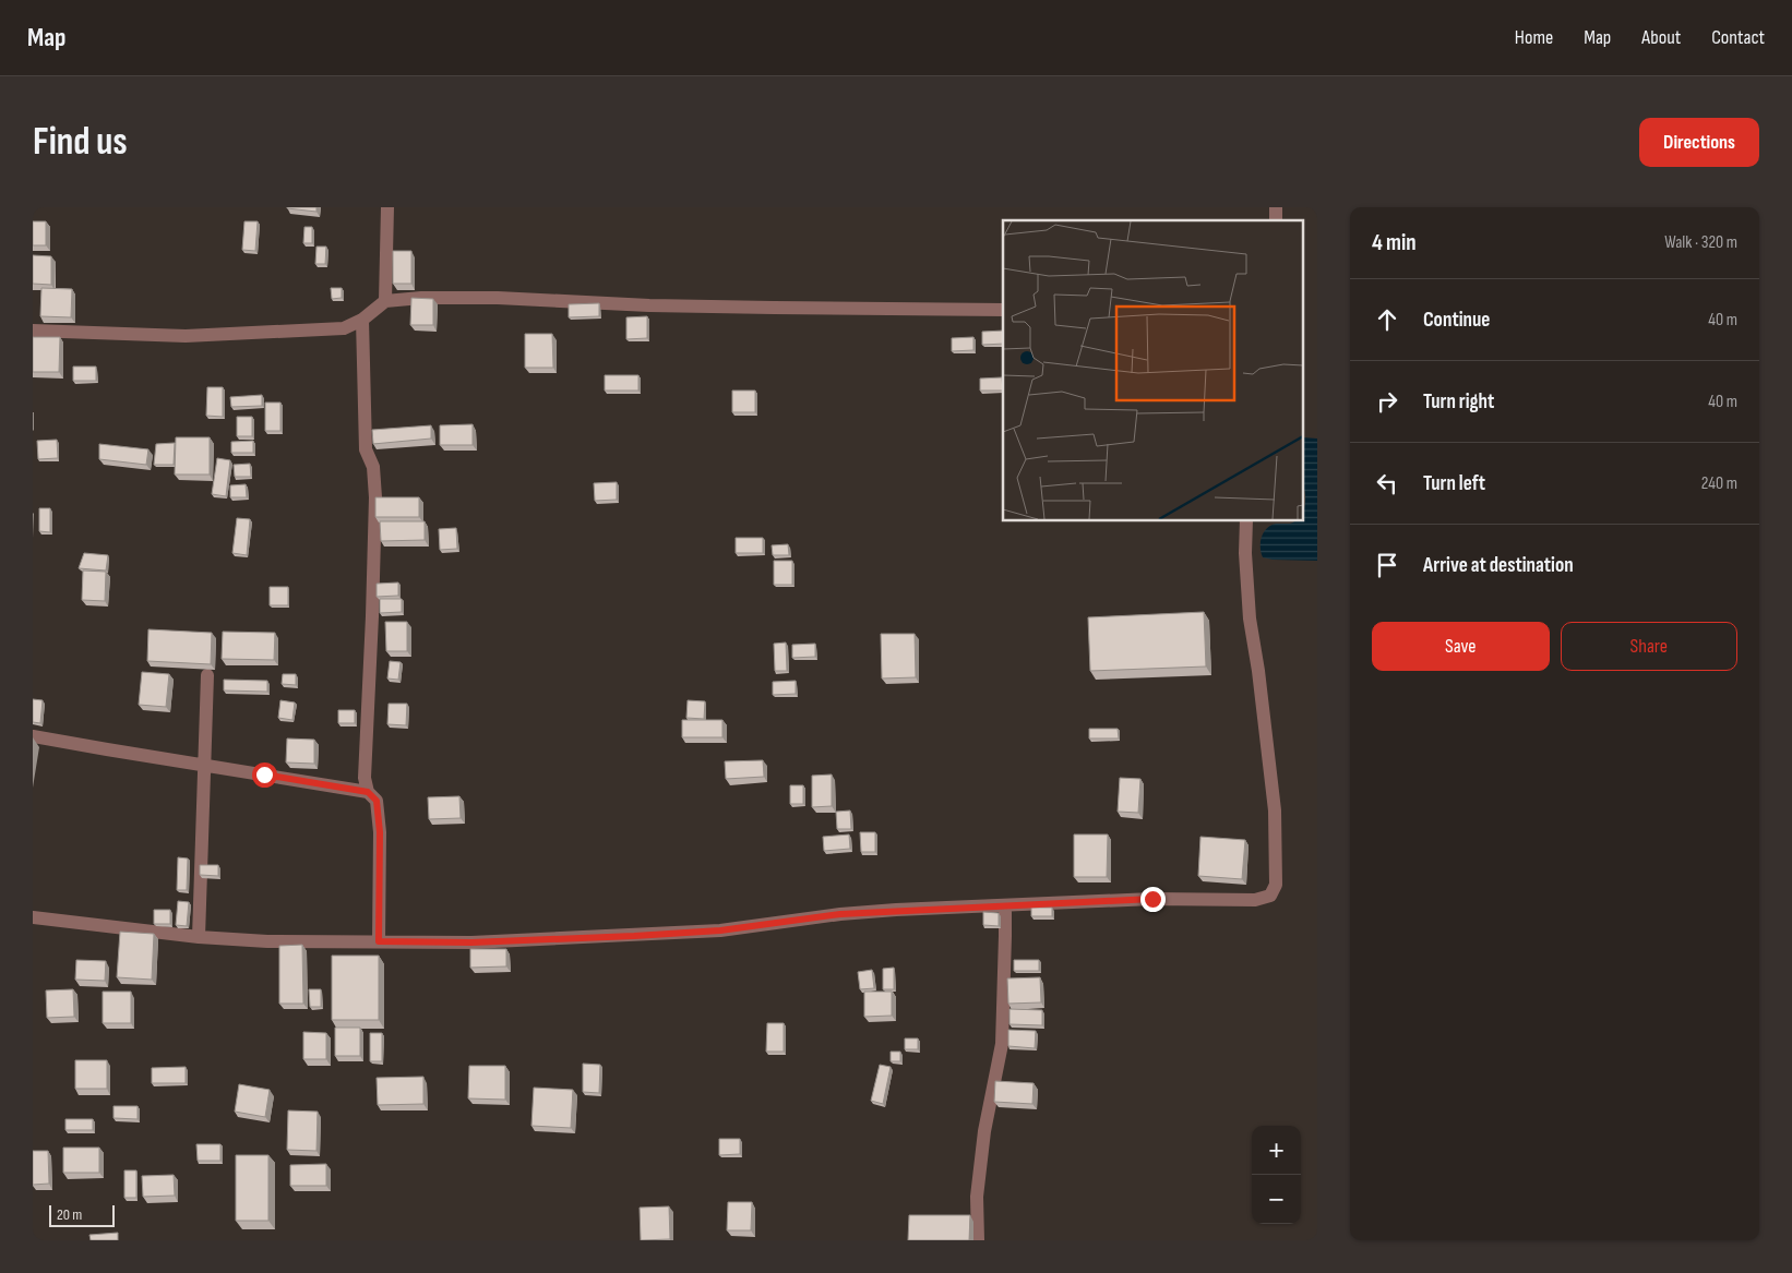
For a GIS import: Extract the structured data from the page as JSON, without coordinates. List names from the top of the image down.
{
  "scale_bar": "20 m",
  "page": {
    "header": "Map",
    "nav": [
      "Home",
      "Map",
      "About",
      "Contact"
    ],
    "buttons": [
      "Directions",
      ["Save", "Share"]
    ],
    "title": "Find us",
    "heading": ["4 min", "Walk · 320 m"],
    "list": [
      ["Continue", "40 m"],
      ["Turn right", "40 m"],
      ["Turn left", "240 m"],
      "Arrive at destination"
    ],
    "map_buttons": ["+", "−"],
    "scale": "20 m"
  }
}
